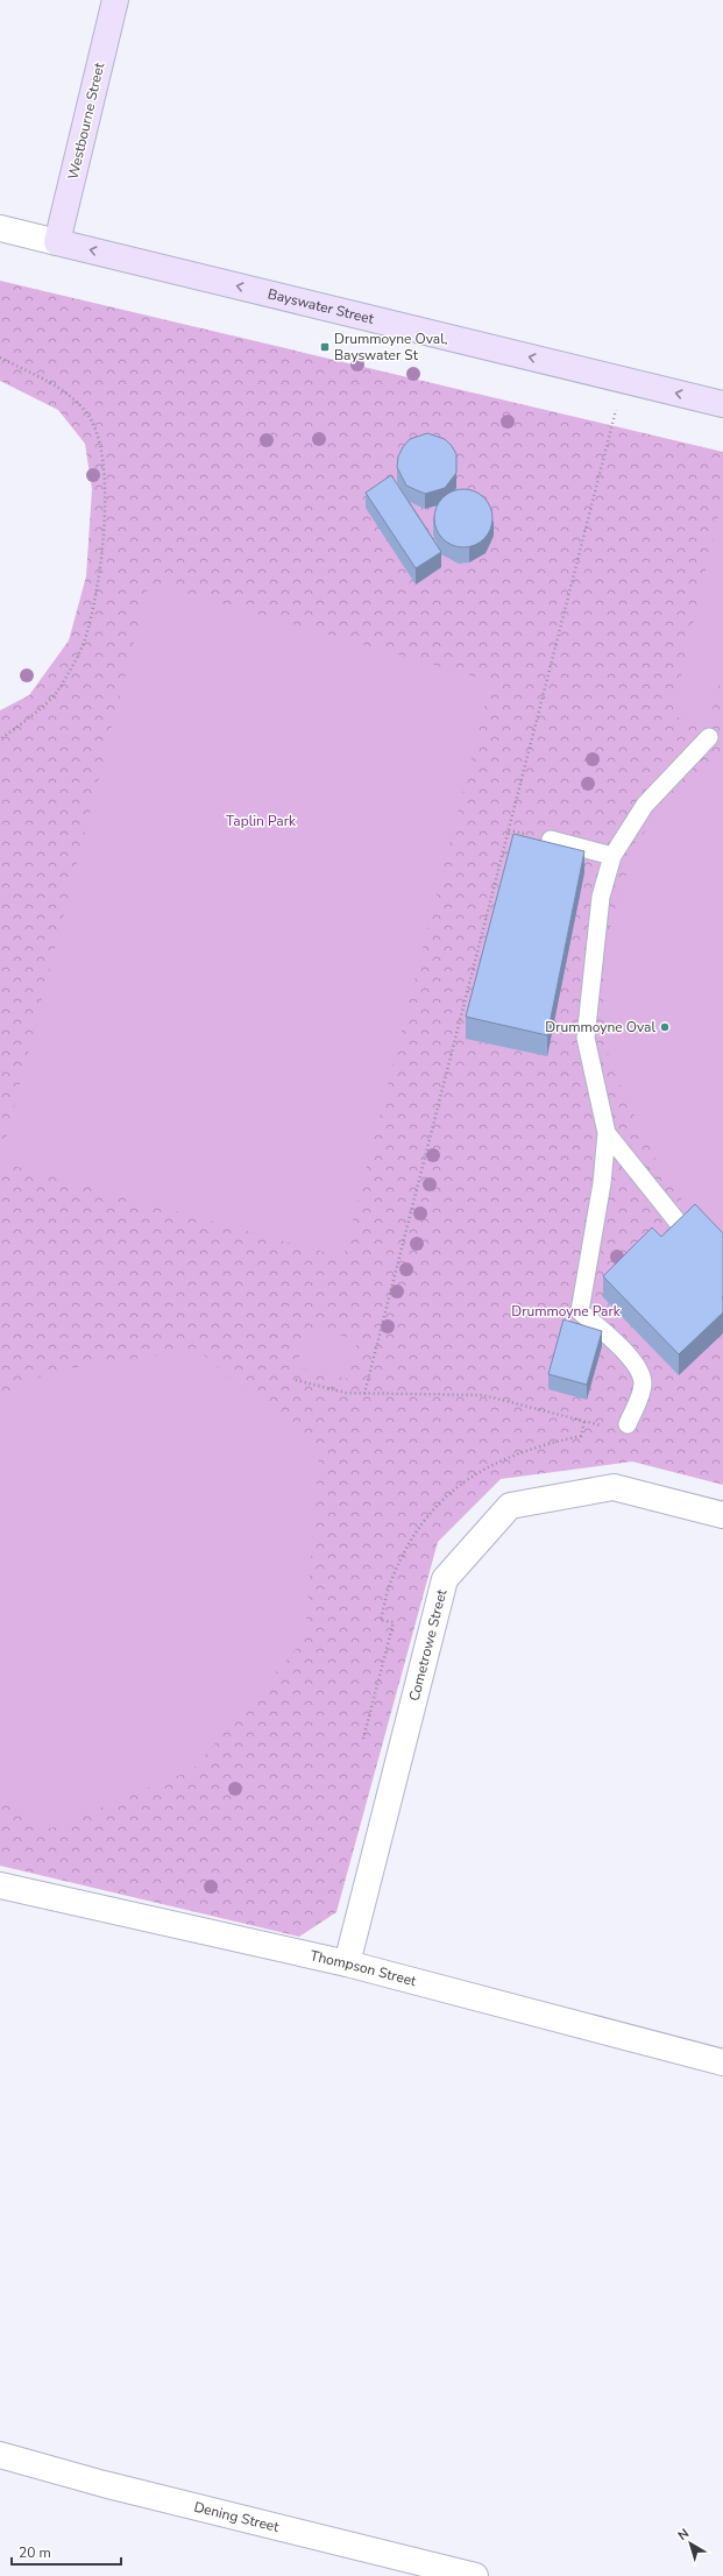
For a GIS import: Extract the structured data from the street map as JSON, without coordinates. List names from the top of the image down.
{
  "streets": {
    "street": [
      "Westbourne Street",
      "Bayswater Street",
      "Cometrowe Street",
      "Thompson Street",
      "Dening Street"
    ]
  },
  "crossings": [
    ["Westbourne Street", "Bayswater Street"],
    ["Cometrowe Street", "Thompson Street"]
  ],
  "one_way": ["Bayswater Street"],
  "parks": ["Taplin Park", "Drummoyne Park"],
  "places": {
    "transit": ["Drummoyne Oval, Bayswater St"],
    "other": ["Drummoyne Oval"]
  },
  "scale_bar": "20 m",
  "north": "top left"
}
